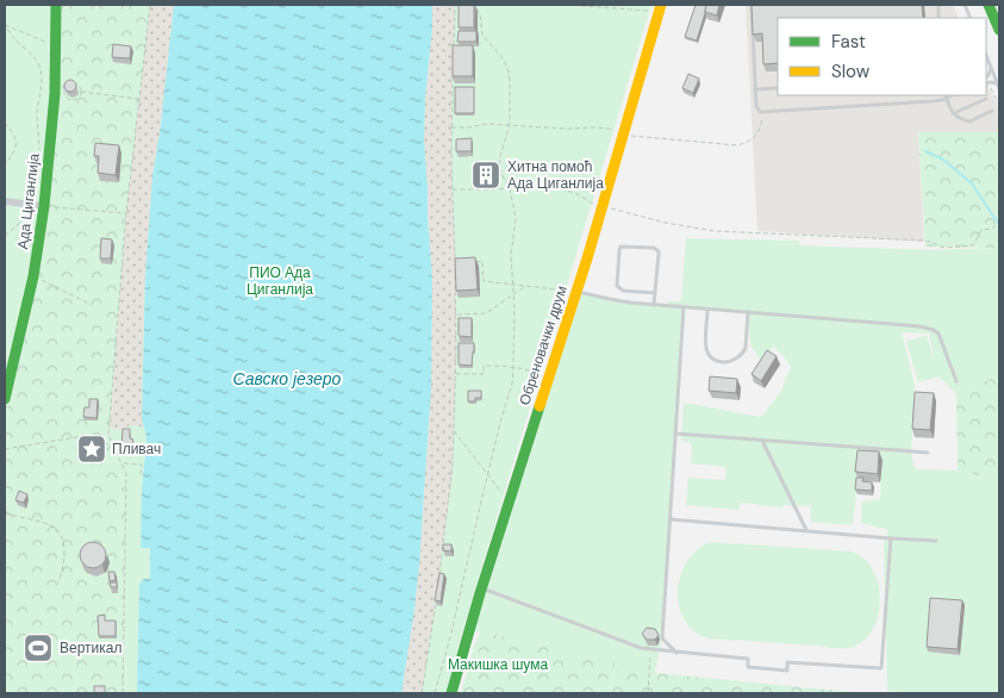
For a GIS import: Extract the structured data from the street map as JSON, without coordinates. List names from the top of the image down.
{
  "streets": {
    "street": ["Ада Циганлија", "Обреновачки друм"]
  },
  "water": ["Савско језеро"],
  "parks": ["ПИО Ада Циганлија", "Макишка шума"],
  "places": {
    "building": ["Хитна помоћ Ада Циганлија"],
    "place": ["Пливач"],
    "sports": ["Вертикал"]
  },
  "legend": ["Fast", "Slow"]
}
